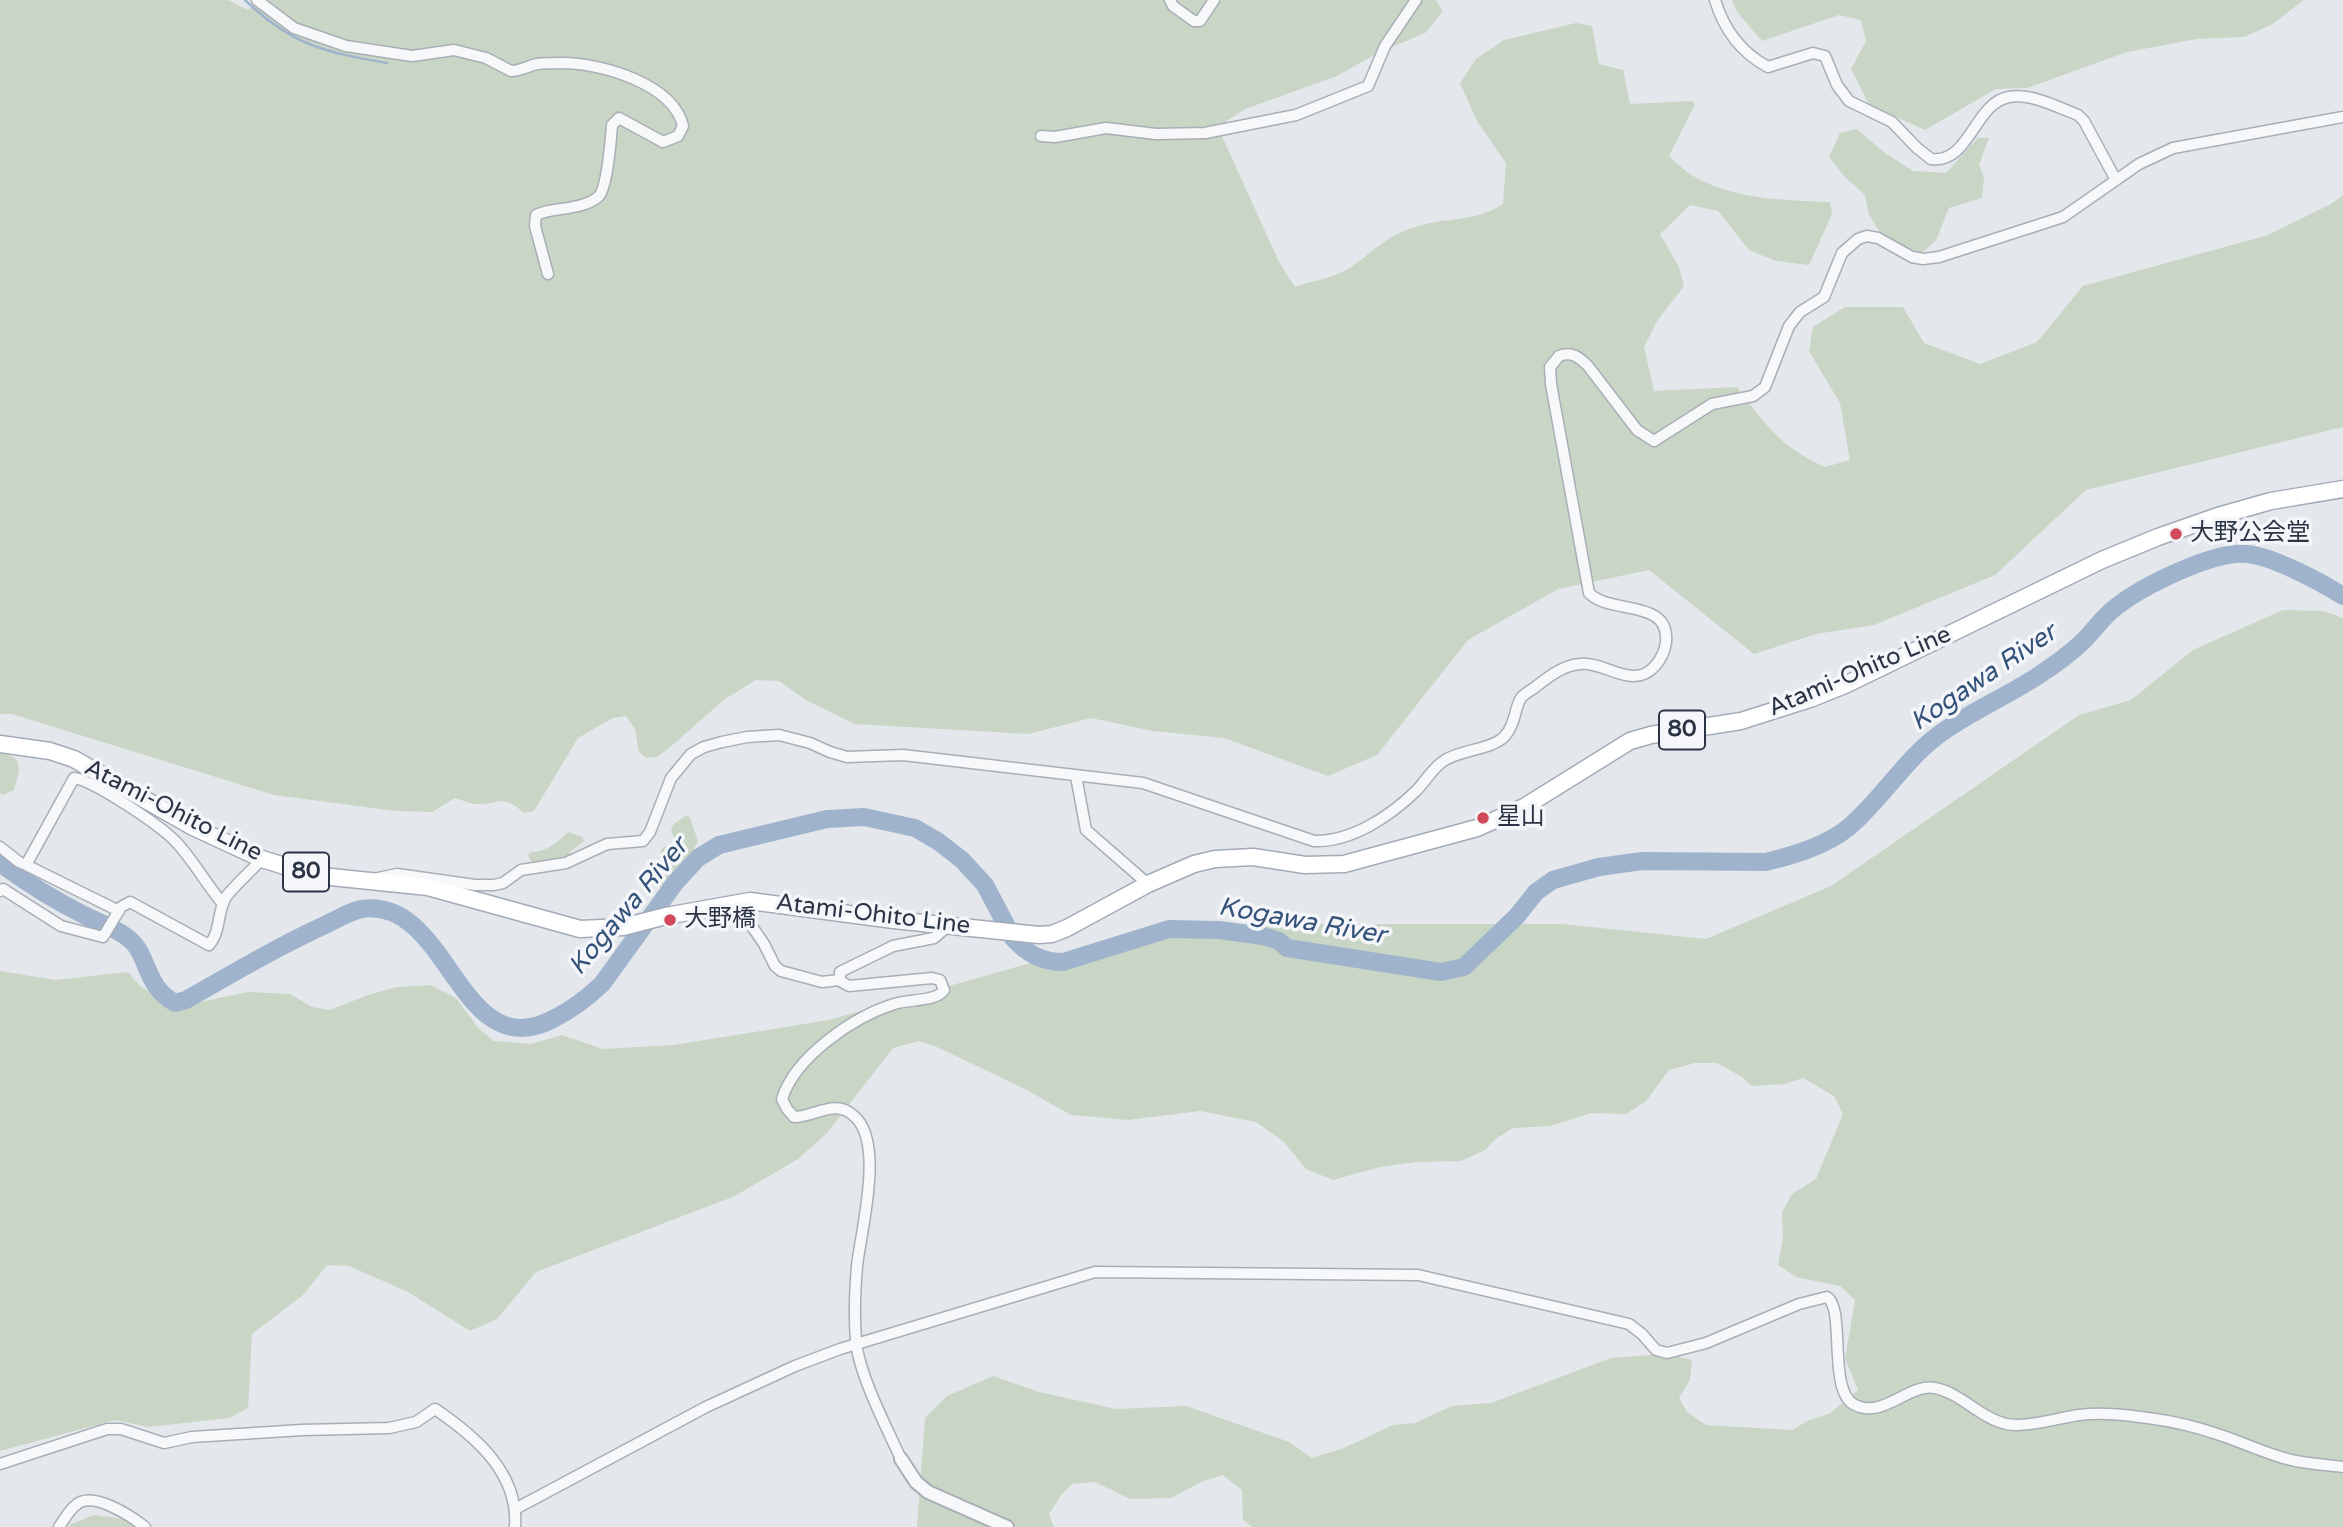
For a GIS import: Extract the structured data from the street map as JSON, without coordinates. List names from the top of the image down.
{
  "streets": {
    "main road": ["Atami-Ohito Line", "80"]
  },
  "water": ["Kogawa River"],
  "places": ["大野公会堂", "星山", "大野橋"]
}
